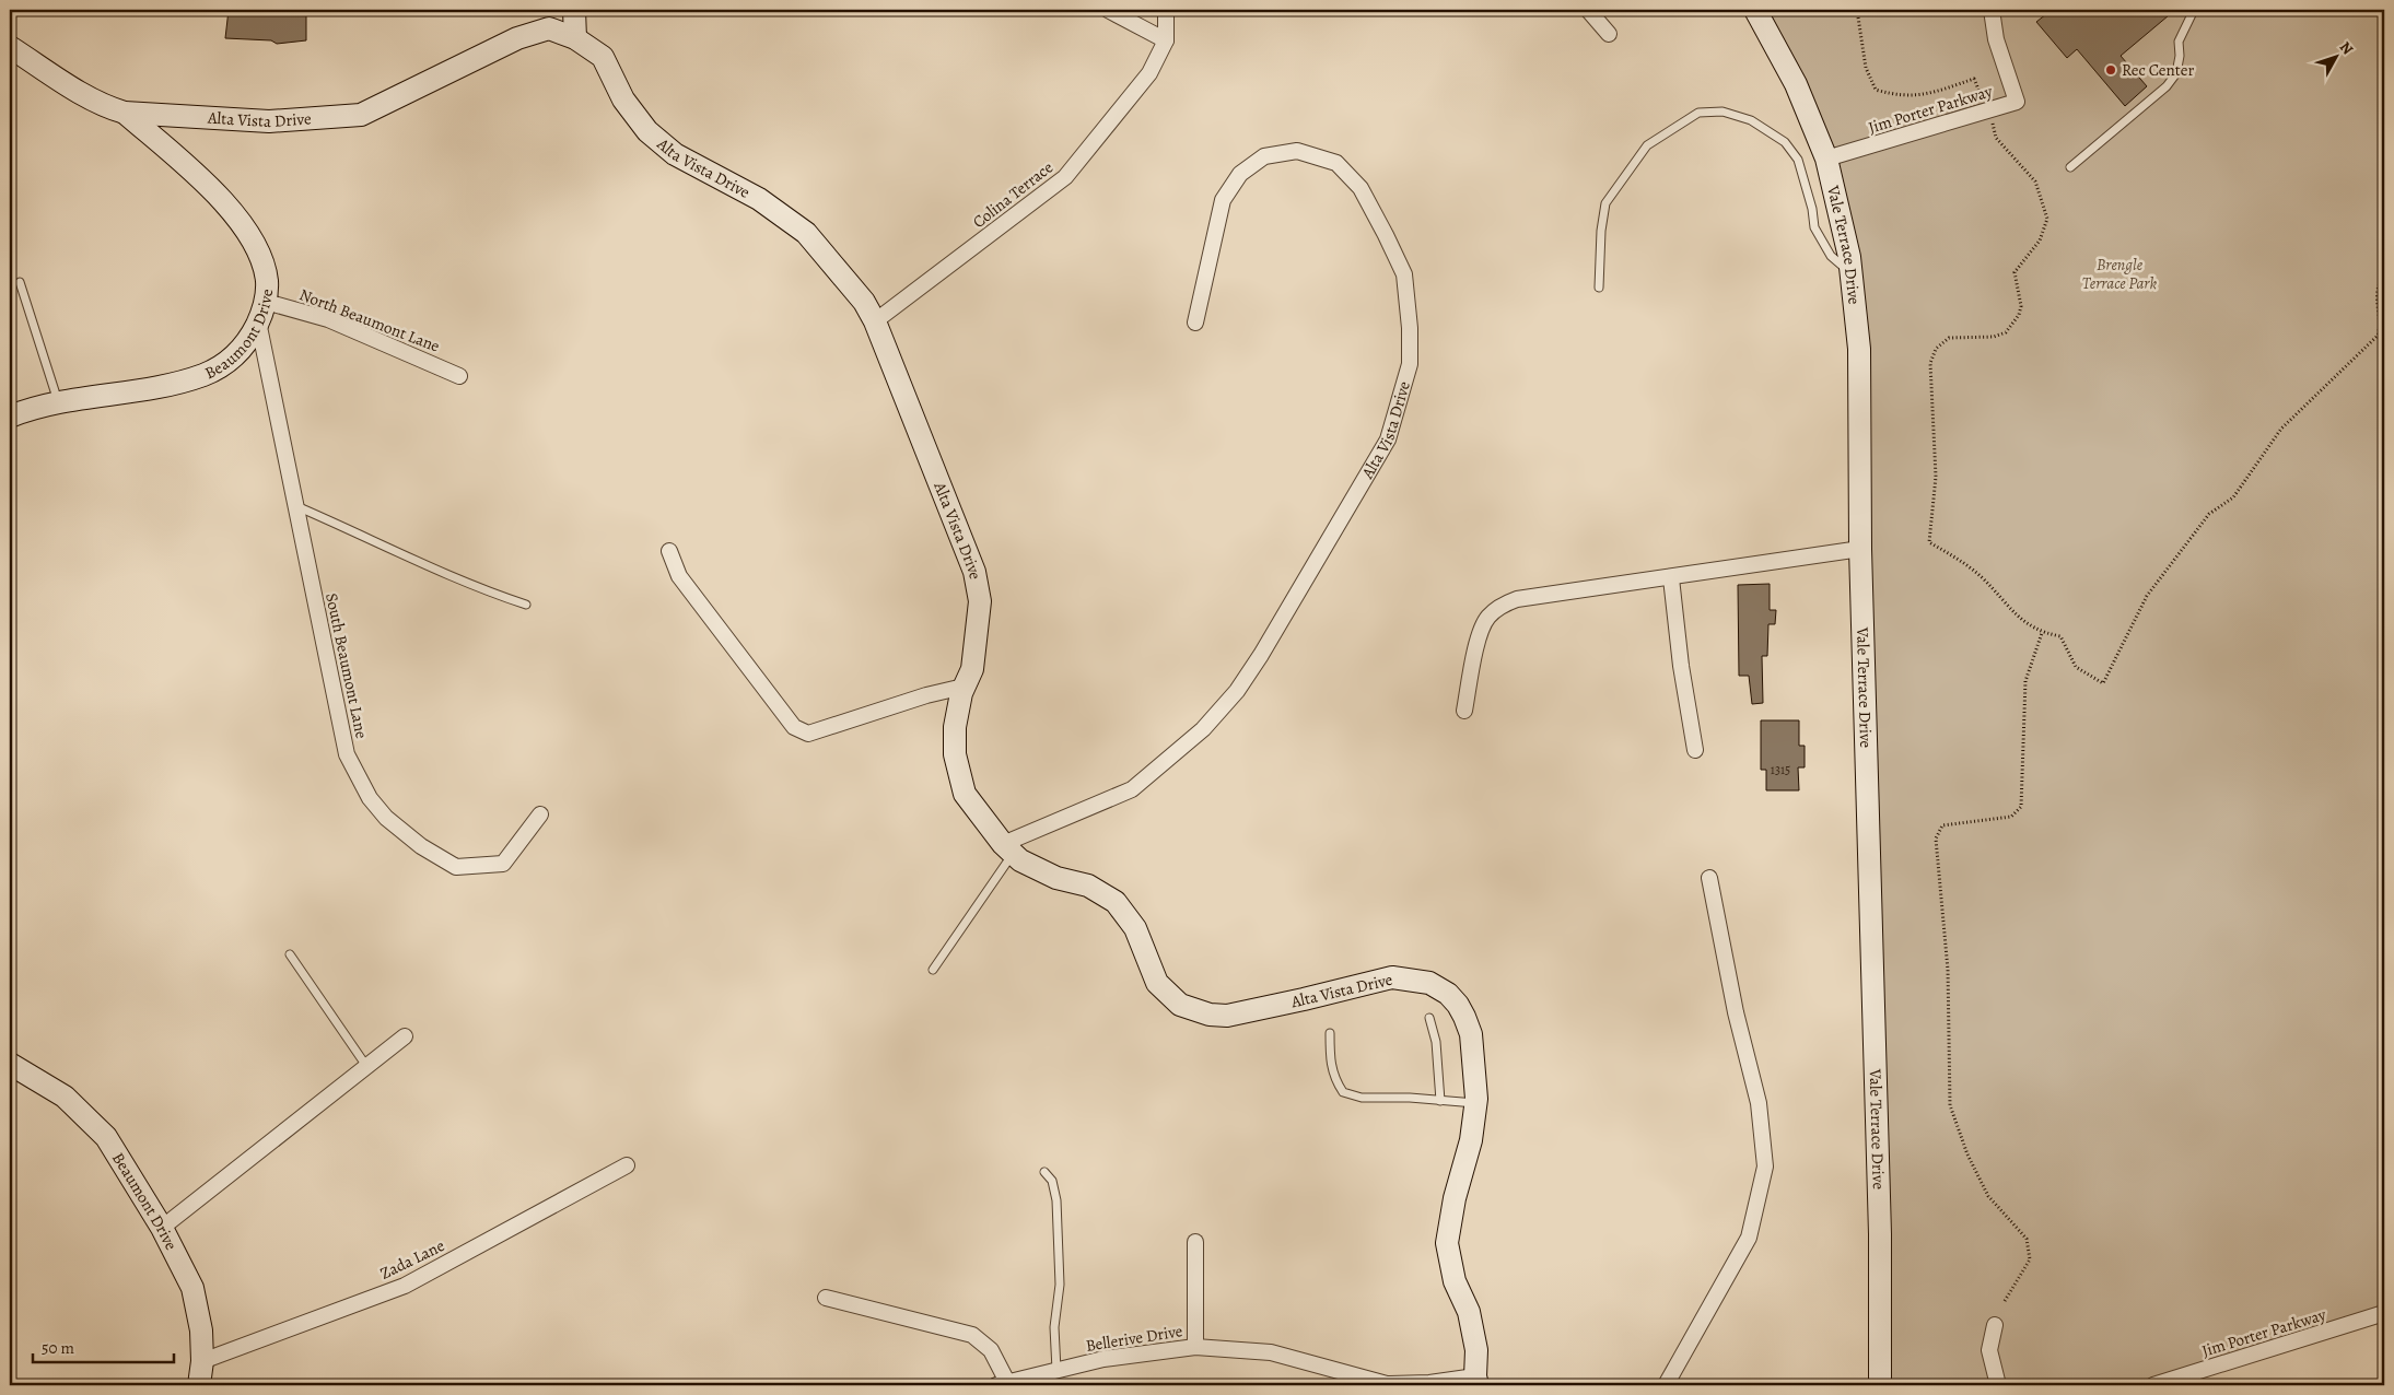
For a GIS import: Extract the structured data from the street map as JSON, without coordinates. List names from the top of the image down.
{
  "streets": {
    "street": [
      "Jim Porter Parkway",
      "Alta Vista Drive",
      "Colina Terrace",
      "Vale Terrace Drive",
      "North Beaumont Lane",
      "Beaumont Drive",
      "South Beaumont Lane",
      "Zada Lane",
      "Bellerive Drive"
    ]
  },
  "crossings": [
    ["Jim Porter Parkway", "Vale Terrace Drive"],
    ["Alta Vista Drive", "Colina Terrace"],
    ["Alta Vista Drive", "Beaumont Drive"],
    ["Alta Vista Drive", "Bellerive Drive"],
    ["North Beaumont Lane", "Beaumont Drive"],
    ["North Beaumont Lane", "South Beaumont Lane"],
    ["Beaumont Drive", "South Beaumont Lane"],
    ["Beaumont Drive", "Zada Lane"]
  ],
  "parks": ["Brengle Terrace Park"],
  "places": ["Rec Center"],
  "house_numbers": ["1315"],
  "scale_bar": "50 m",
  "north": "top right"
}
